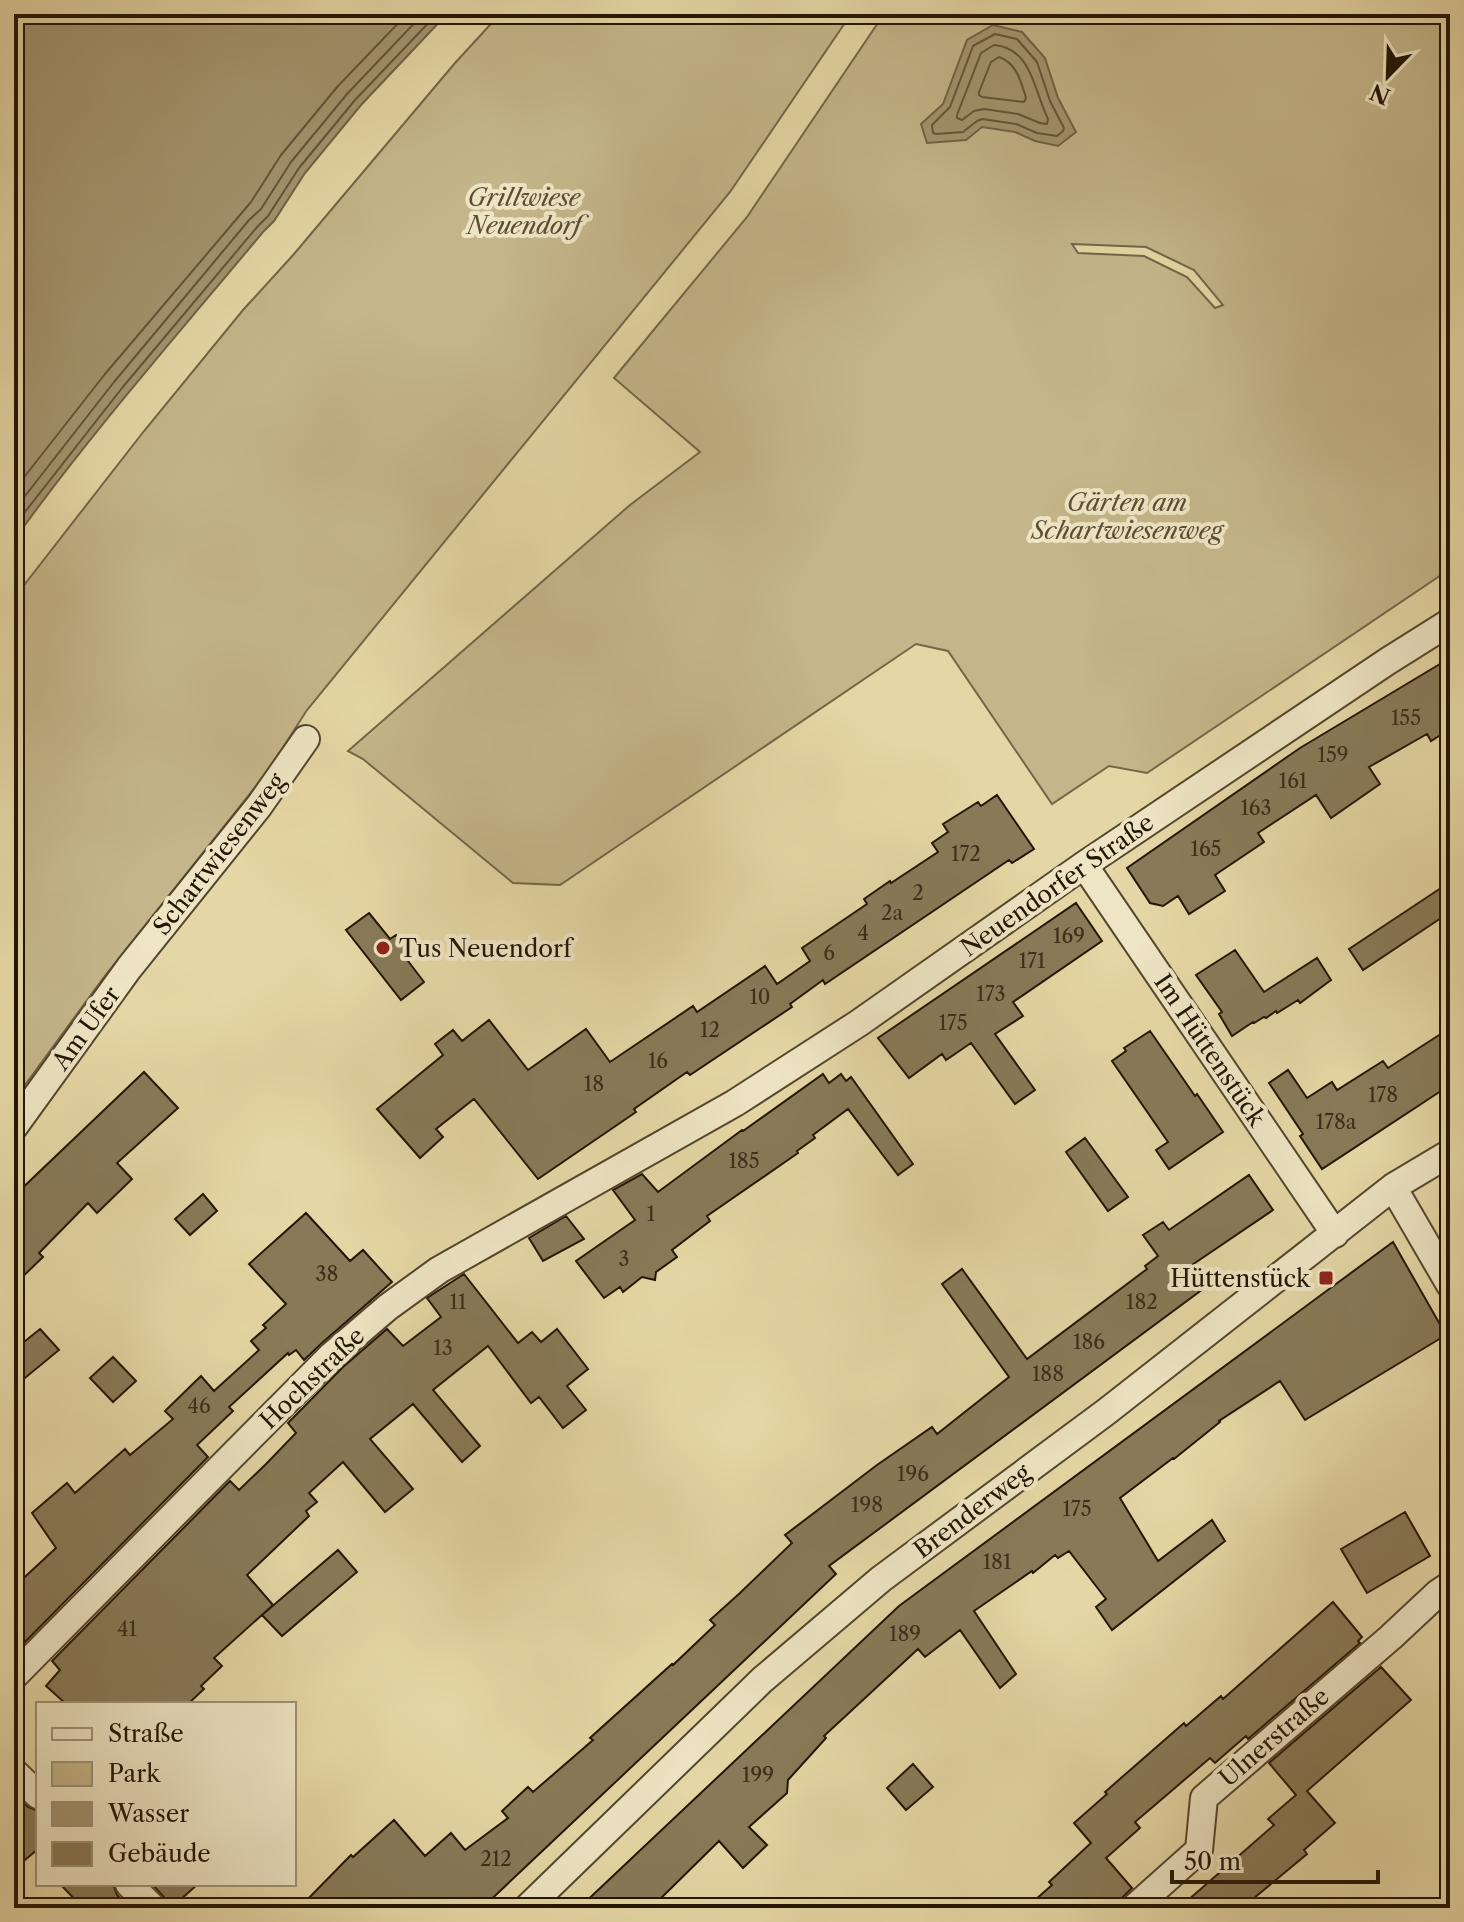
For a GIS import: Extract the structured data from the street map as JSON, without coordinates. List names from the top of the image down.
{
  "streets": {
    "street": [
      "Schartwiesenweg",
      "Neuendorfer Straße",
      "Am Ufer",
      "Im Hüttenstück",
      "Hochstraße",
      "Brenderweg",
      "Ulnerstraße"
    ]
  },
  "crossings": [
    ["Schartwiesenweg", "Am Ufer"],
    ["Neuendorfer Straße", "Im Hüttenstück"],
    ["Neuendorfer Straße", "Hochstraße"],
    ["Im Hüttenstück", "Brenderweg"]
  ],
  "parks": ["Grillwiese Neuendorf", "Gärten am Schartwiesenweg"],
  "places": {
    "other": ["Tus Neuendorf"],
    "transit": ["Hüttenstück"]
  },
  "house_numbers": [
    "155",
    "159",
    "161",
    "163",
    "165",
    "172",
    "2",
    "2a",
    "4",
    "169",
    "6",
    "171",
    "173",
    "10",
    "175",
    "12",
    "16",
    "18",
    "178",
    "178a",
    "185",
    "1",
    "3",
    "38",
    "11",
    "182",
    "186",
    "13",
    "188",
    "46",
    "196",
    "198",
    "175",
    "181",
    "41",
    "189",
    "199",
    "212"
  ],
  "legend": [
    "Straße",
    "Park",
    "Wasser",
    "Gebäude"
  ],
  "scale_bar": "50 m",
  "north": "bottom left"
}
